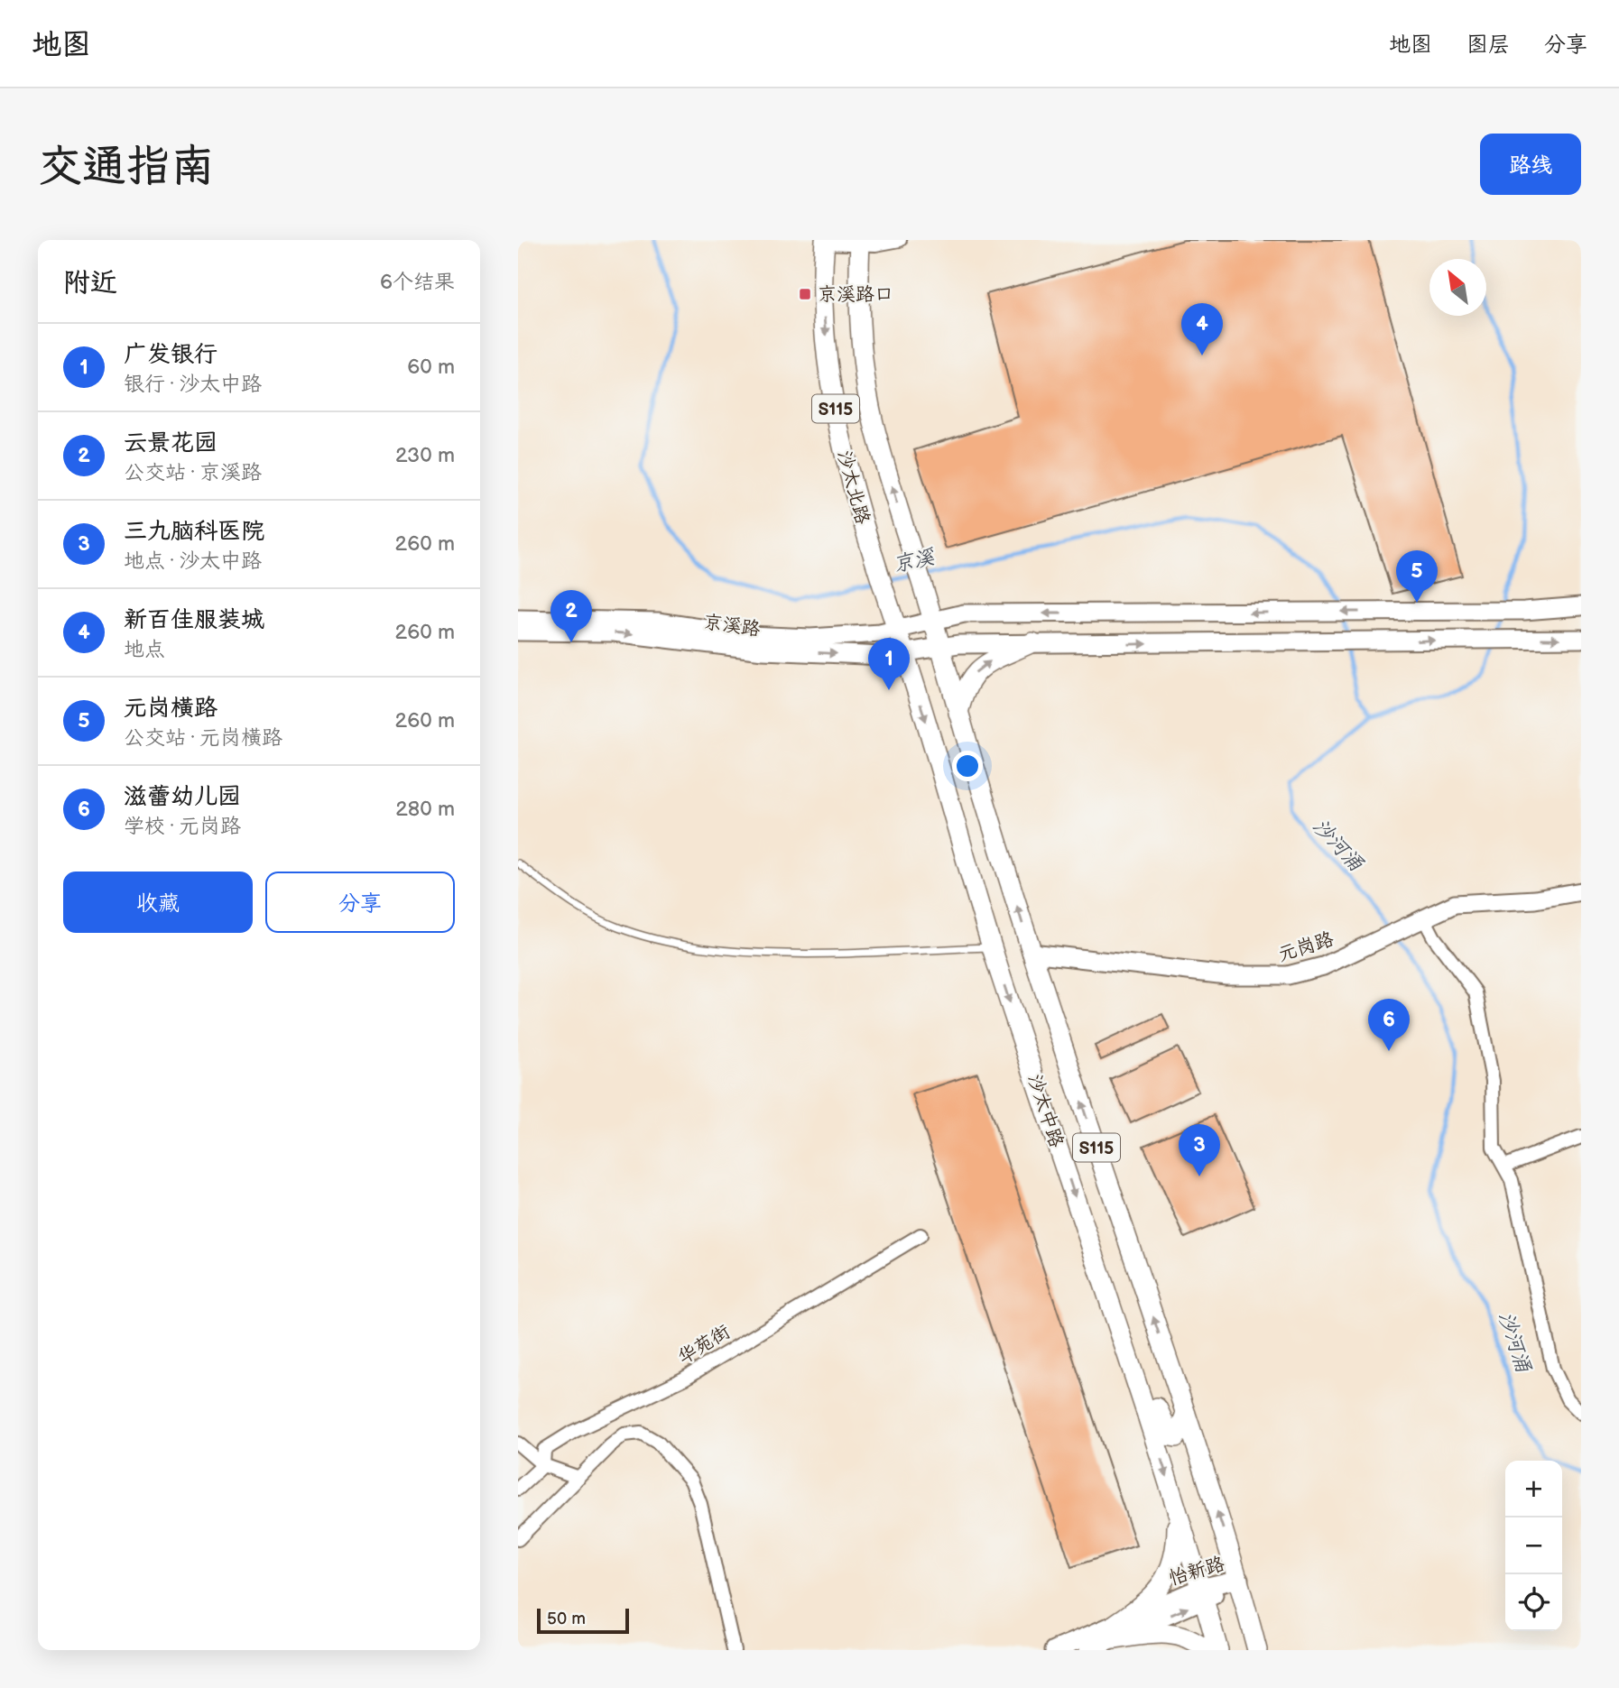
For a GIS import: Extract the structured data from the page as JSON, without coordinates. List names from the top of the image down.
{
  "streets": {
    "main road": [
      "S115",
      "沙太北路",
      "京溪路",
      "元岗路",
      "沙太中路",
      "怡新路"
    ],
    "street": ["华苑街"]
  },
  "crossings": [
    ["S115", "沙太中路"],
    ["S115", "怡新路"],
    ["沙太北路", "京溪路"],
    ["沙太北路", "沙太中路"],
    ["京溪路", "沙太中路"],
    ["元岗路", "沙太中路"],
    ["沙太中路", "怡新路"]
  ],
  "water": ["京溪", "沙河涌"],
  "places": {
    "transit": ["京溪路口"]
  },
  "scale_bar": "50 m",
  "north": "top left",
  "page": {
    "header": "地图",
    "nav": ["地图", "图层", "分享"],
    "buttons": [
      "路线",
      ["收藏", "分享"]
    ],
    "title": "交通指南",
    "heading": ["附近", "6个结果"],
    "pins": [
      "4",
      "5",
      "2",
      "1",
      "6",
      "3"
    ],
    "list": [
      {
        "mark": "1",
        "name": "广发银行",
        "note": "银行 · 沙太中路",
        "value": "60 m"
      },
      {
        "mark": "2",
        "name": "云景花园",
        "note": "公交站 · 京溪路",
        "value": "230 m"
      },
      {
        "mark": "3",
        "name": "三九脑科医院",
        "note": "地点 · 沙太中路",
        "value": "260 m"
      },
      {
        "mark": "4",
        "name": "新百佳服装城",
        "note": "地点",
        "value": "260 m"
      },
      {
        "mark": "5",
        "name": "元岗横路",
        "note": "公交站 · 元岗横路",
        "value": "260 m"
      },
      {
        "mark": "6",
        "name": "滋蕾幼儿园",
        "note": "学校 · 元岗路",
        "value": "280 m"
      }
    ],
    "map_buttons": ["+", "−"],
    "scale": "50 m"
  }
}
